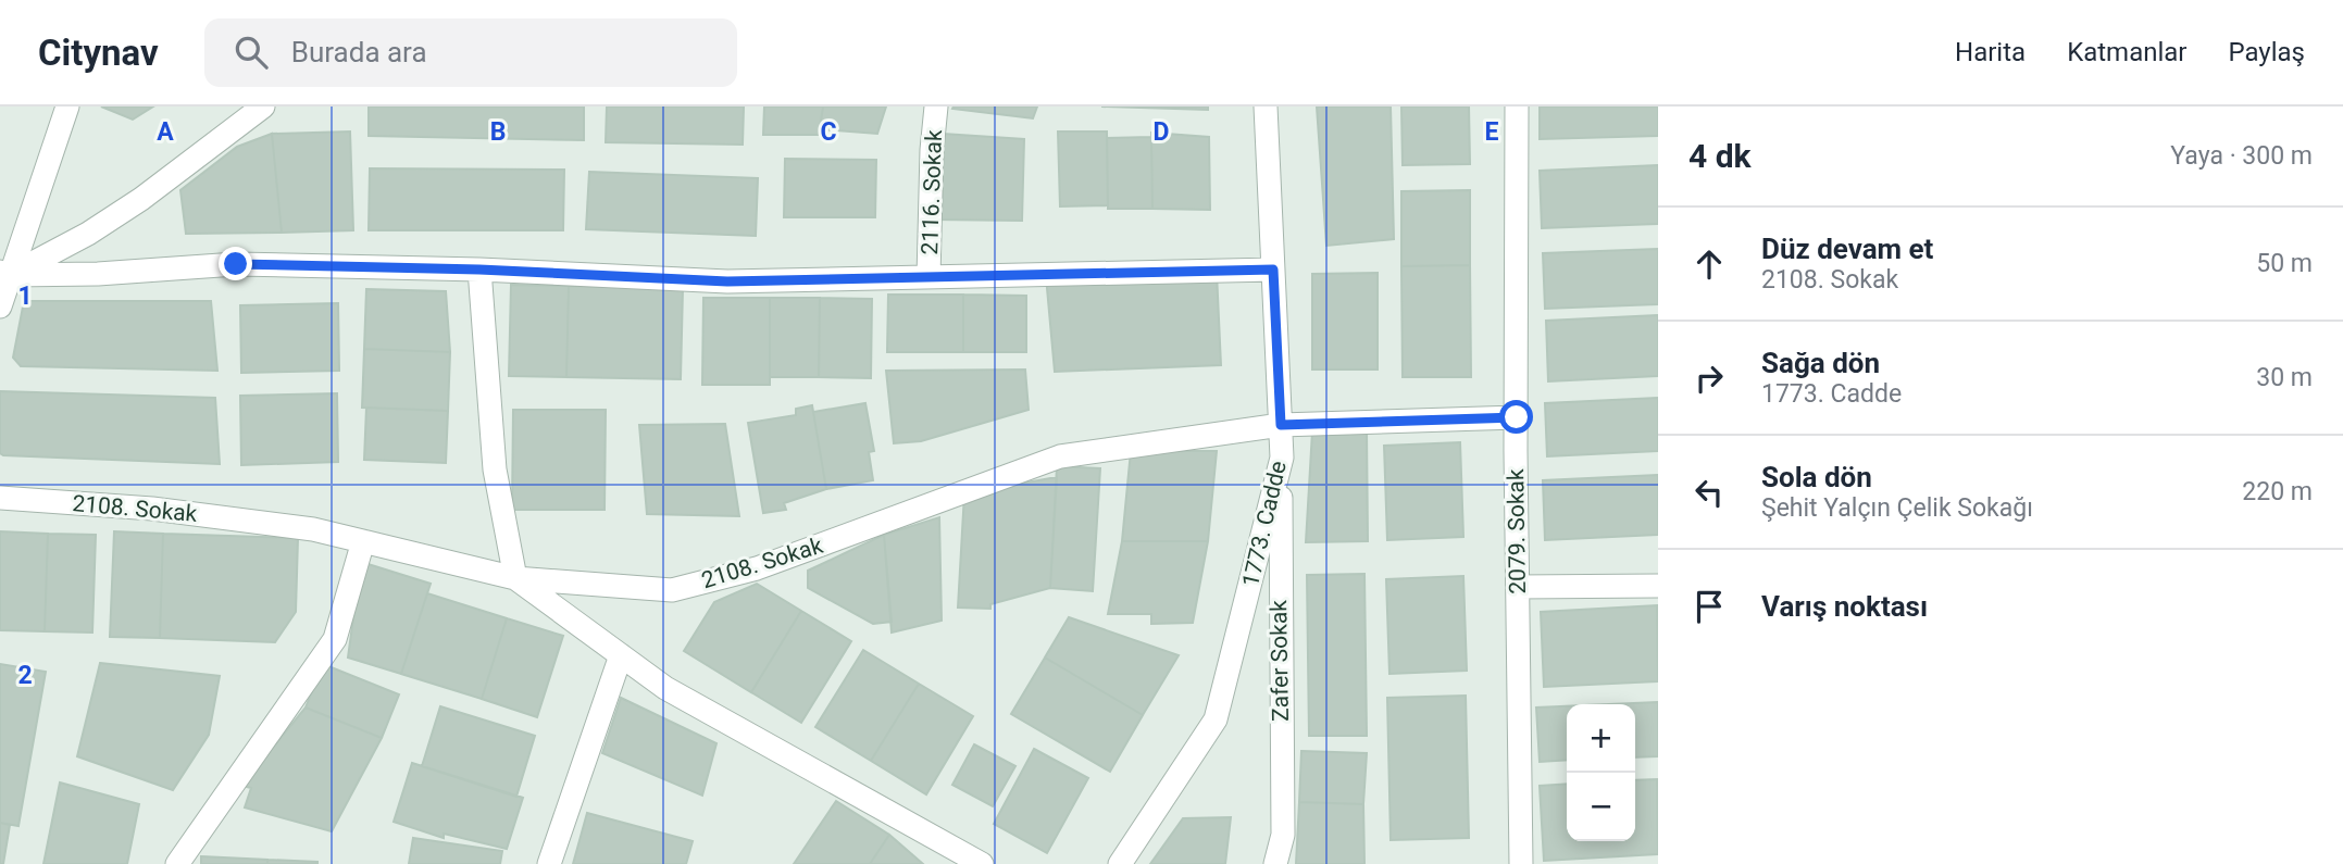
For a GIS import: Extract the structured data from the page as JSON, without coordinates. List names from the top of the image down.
{
  "streets": {
    "street": [
      "2116. Sokak",
      "2108. Sokak",
      "1773. Cadde",
      "2079. Sokak",
      "Zafer Sokak"
    ]
  },
  "crossings": [
    ["2108. Sokak", "1773. Cadde"],
    ["2108. Sokak", "2079. Sokak"],
    ["1773. Cadde", "Zafer Sokak"]
  ],
  "page": {
    "header": "Citynav",
    "search": "Burada ara",
    "nav": ["Harita", "Katmanlar", "Paylaş"],
    "heading": ["4 dk", "Yaya · 300 m"],
    "list": [
      ["Düz devam et", "2108. Sokak", "50 m"],
      ["Sağa dön", "1773. Cadde", "30 m"],
      ["Sola dön", "Şehit Yalçın Çelik Sokağı", "220 m"],
      "Varış noktası"
    ],
    "map_buttons": ["+", "−"]
  },
  "grid": {
    "columns": [
      "A",
      "B",
      "C",
      "D",
      "E"
    ],
    "rows": ["1", "2"]
  }
}
